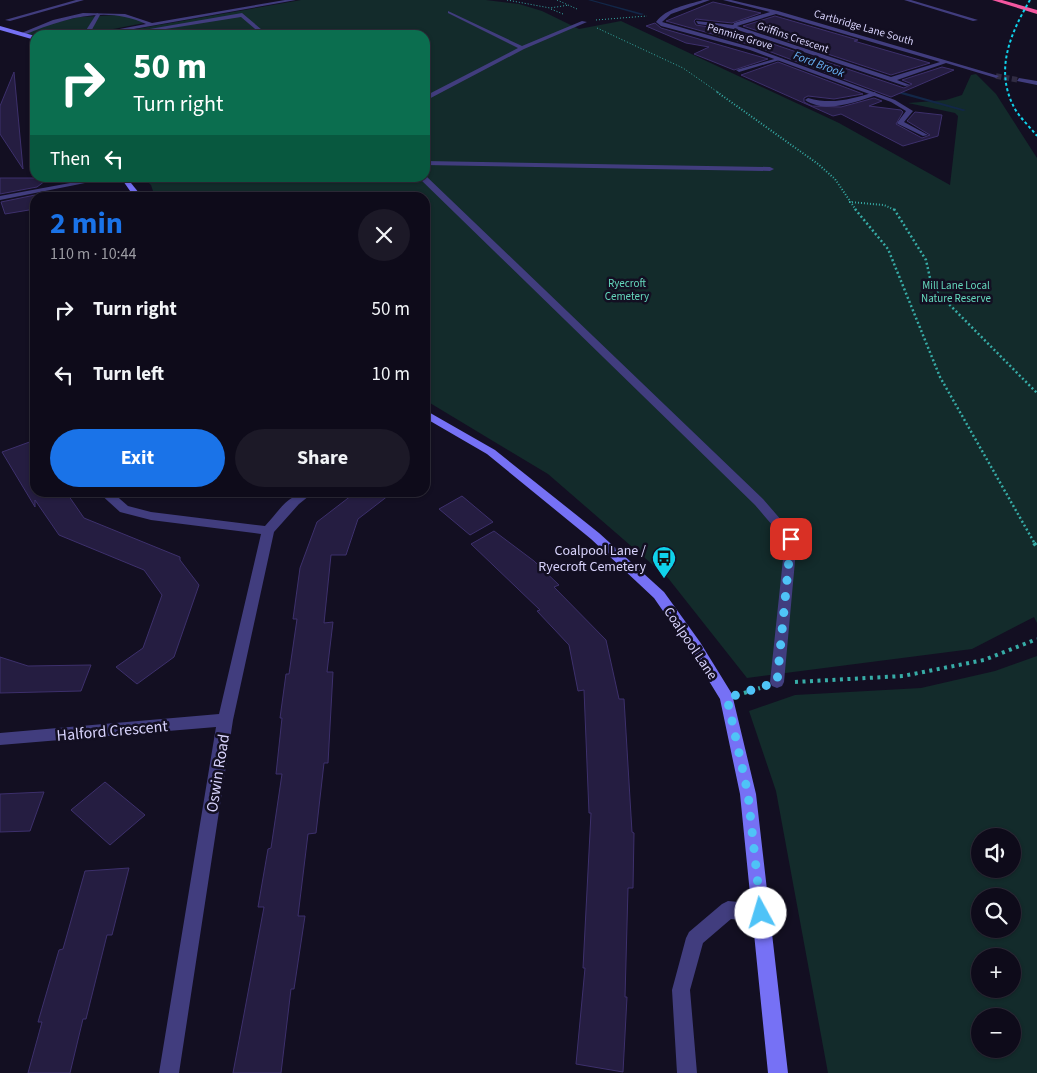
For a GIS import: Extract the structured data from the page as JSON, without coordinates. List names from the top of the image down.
{
  "streets": {
    "street": [
      "Cartbridge Lane South",
      "Penmire Grove",
      "Griffins Crescent",
      "Coalpool Lane",
      "Halford Crescent",
      "Oswin Road"
    ]
  },
  "crossings": [
    ["Cartbridge Lane South", "Griffins Crescent"],
    ["Halford Crescent", "Oswin Road"]
  ],
  "water": ["Ford Brook"],
  "parks": ["Ryecroft Cemetery", "Mill Lane Local Nature Reserve"],
  "places": {
    "bus stop": ["Coalpool Lane / Ryecroft Cemetery"]
  },
  "page": {
    "turn": ["50 m", "Turn right"],
    "then": "Then",
    "heading": ["2 min", "110 m · 10:44"],
    "list": [
      {
        "name": "Turn right",
        "value": "50 m"
      },
      {
        "name": "Turn left",
        "value": "10 m"
      }
    ],
    "buttons": ["Exit", "Share"],
    "map_buttons": ["+", "−"]
  }
}
